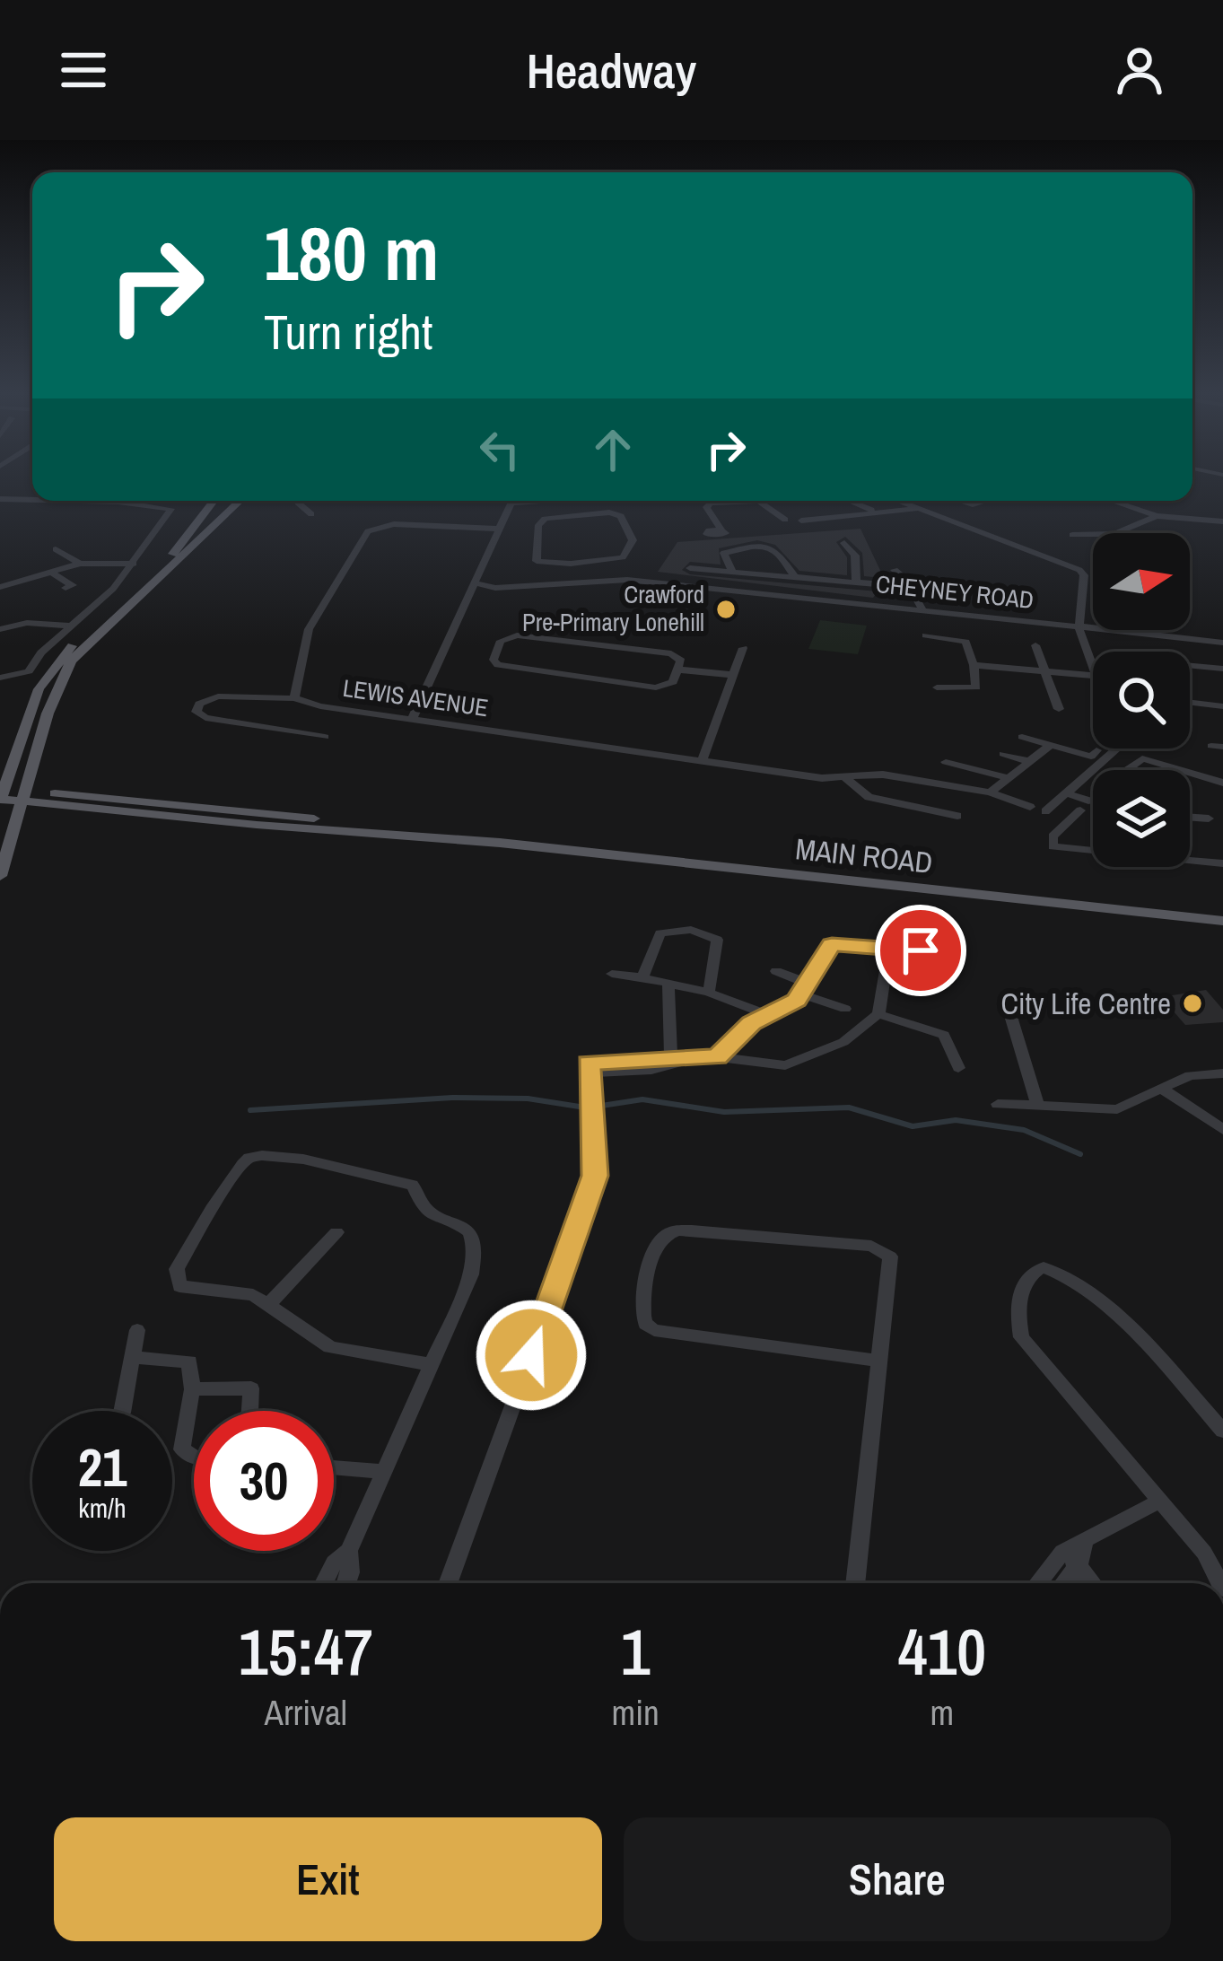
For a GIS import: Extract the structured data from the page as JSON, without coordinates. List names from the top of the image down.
{
  "streets": {
    "main road": ["MAIN ROAD"],
    "street": ["CHEYNEY ROAD", "LEWIS AVENUE"]
  },
  "places": ["Crawford Pre-Primary Lonehill", "City Life Centre"],
  "north": "right",
  "page": {
    "header": "Headway",
    "turn": ["180 m", "Turn right"],
    "speed": "21 km/h",
    "limit": "30",
    "eta": [
      "15:47",
      "Arrival",
      "1",
      "min",
      "410",
      "m"
    ],
    "buttons": ["Exit", "Share"]
  }
}
